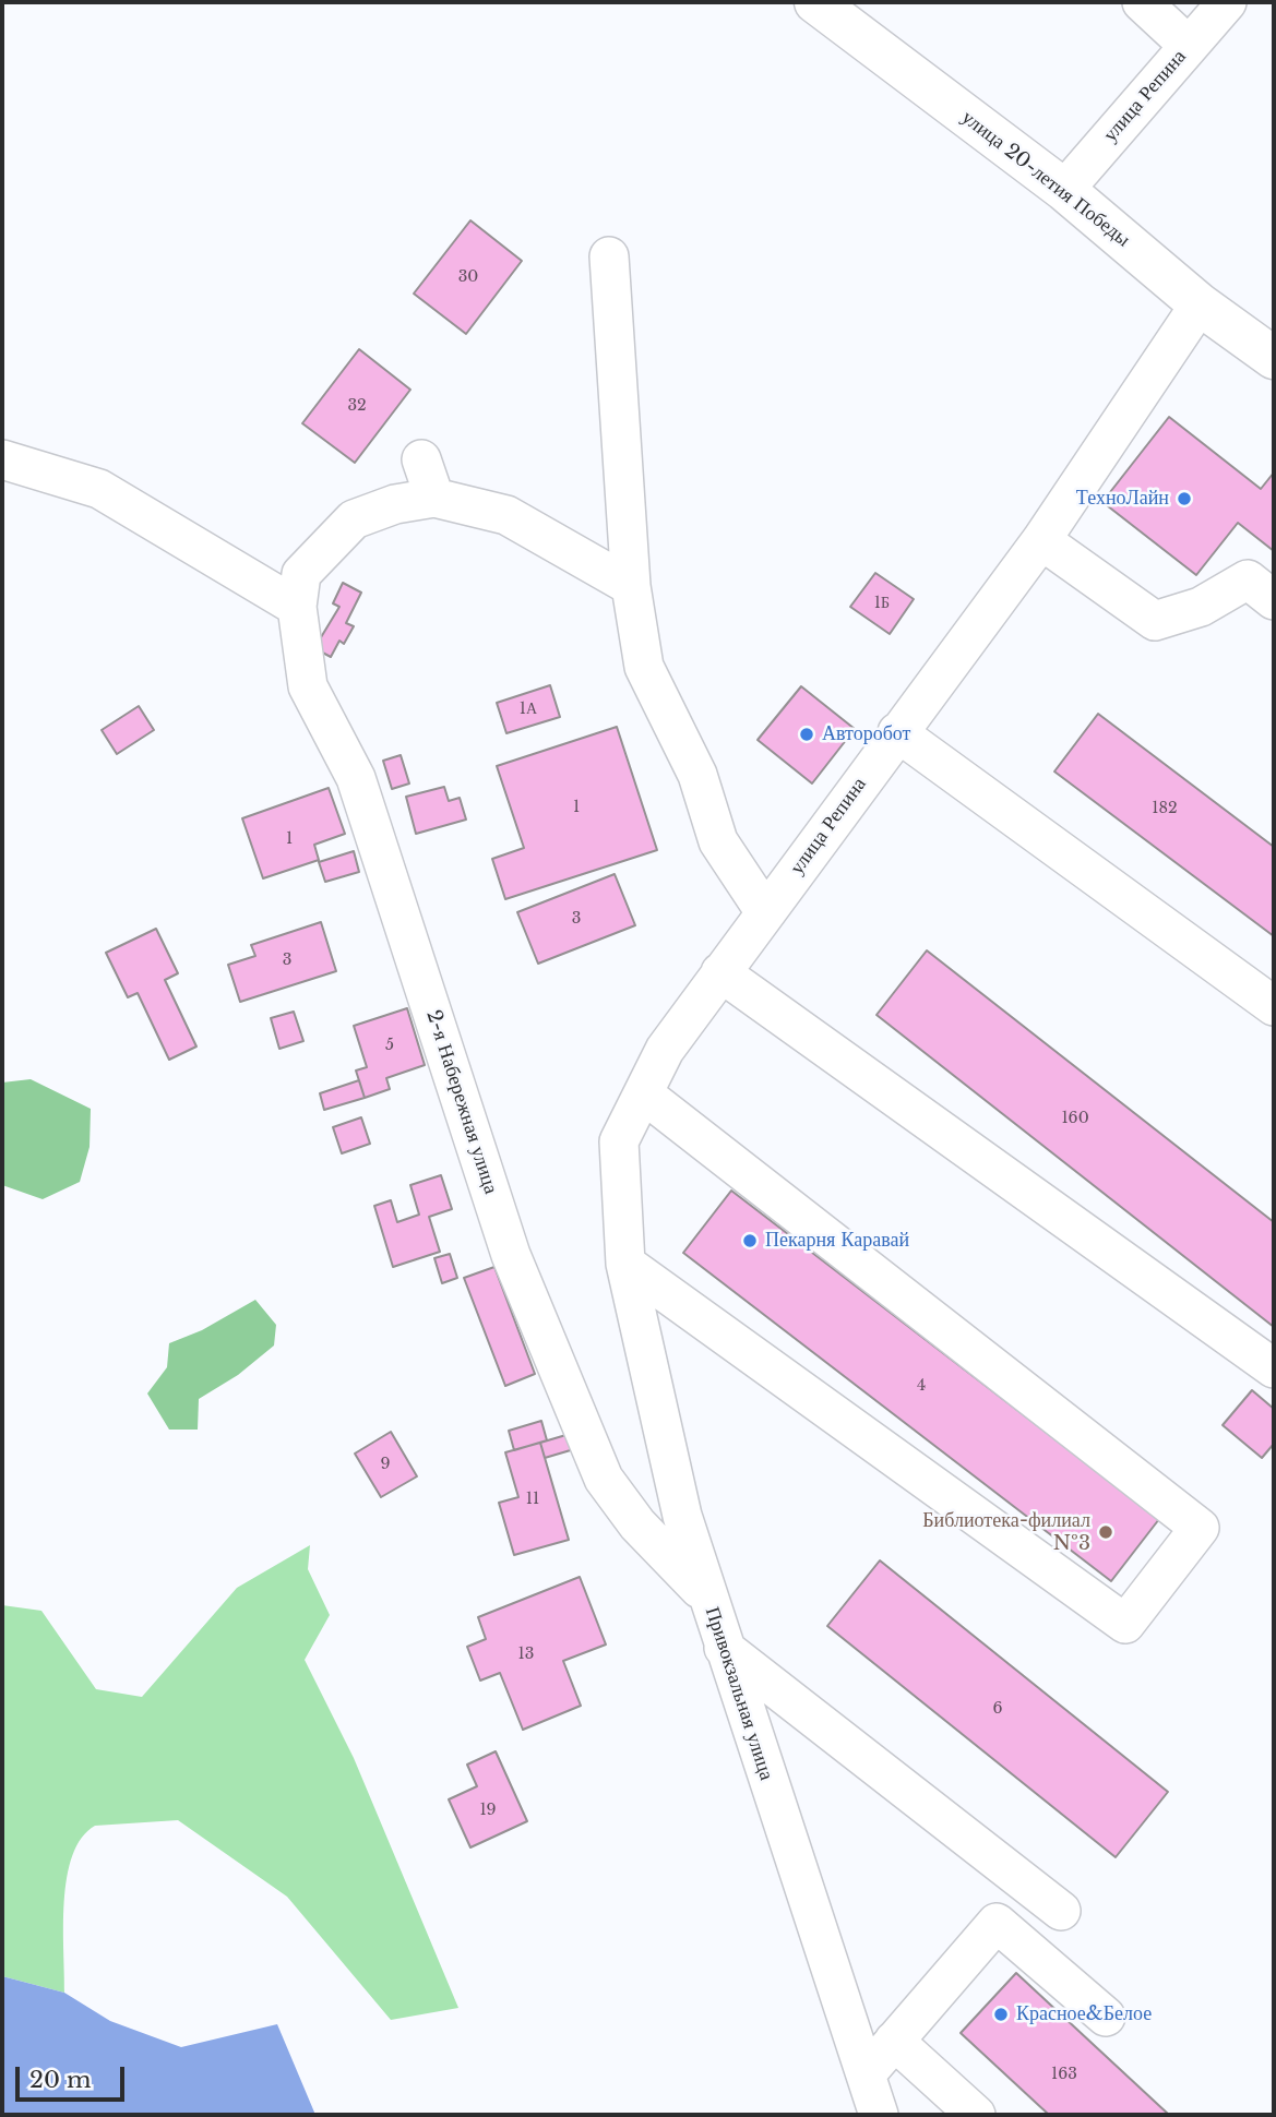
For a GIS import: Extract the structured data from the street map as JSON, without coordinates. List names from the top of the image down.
{
  "streets": {
    "main road": ["улица 20-летия Победы"],
    "street": ["улица Репина", "2-я Набережная улица", "Привокзальная улица"]
  },
  "crossings": [
    ["улица Репина", "улица 20-летия Победы"],
    ["улица Репина", "Привокзальная улица"],
    ["2-я Набережная улица", "Привокзальная улица"]
  ],
  "places": [
    "ТехноЛайн",
    "Авторобот",
    "Пекарня Каравай",
    "Библиотека-филиал №3",
    "Красное&Белое"
  ],
  "house_numbers": [
    "30",
    "32",
    "1Б",
    "1А",
    "1",
    "182",
    "1",
    "3",
    "3",
    "5",
    "160",
    "4",
    "9",
    "11",
    "13",
    "6",
    "19",
    "163"
  ],
  "scale_bar": "20 m"
}
